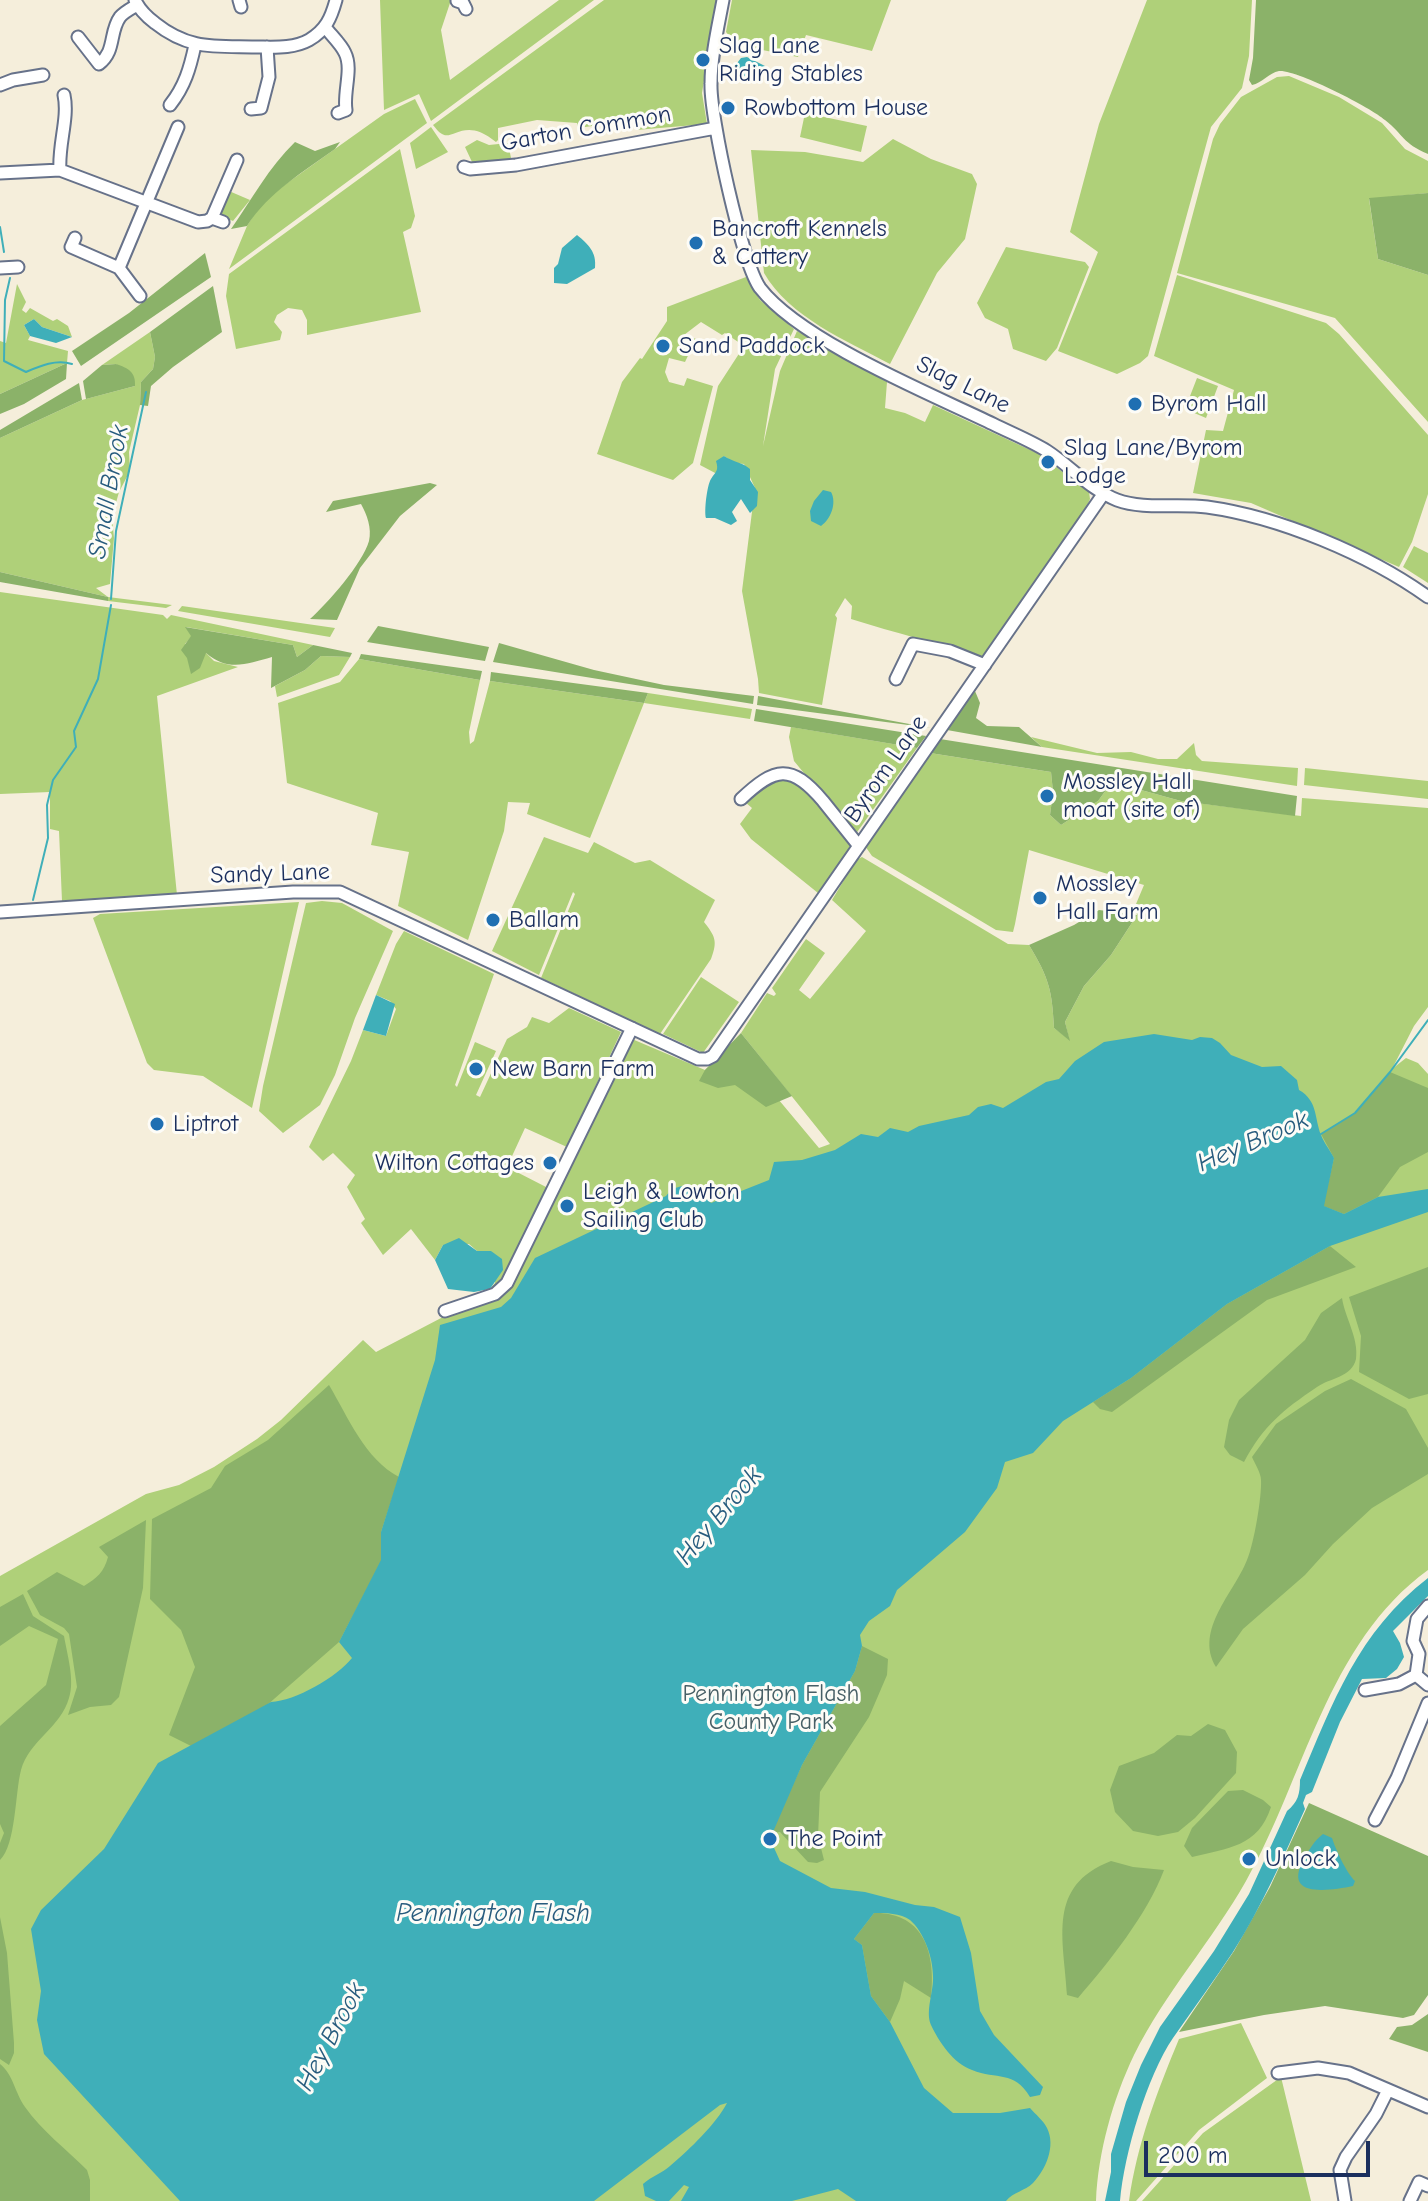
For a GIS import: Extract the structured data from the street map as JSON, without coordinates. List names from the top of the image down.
{
  "streets": {
    "street": [
      "Garton Common",
      "Slag Lane",
      "Byrom Lane",
      "Sandy Lane"
    ]
  },
  "crossings": [
    ["Garton Common", "Slag Lane"],
    ["Slag Lane", "Byrom Lane"],
    ["Byrom Lane", "Sandy Lane"]
  ],
  "water": ["Small Brook", "Hey Brook", "Pennington Flash"],
  "parks": ["Pennington Flash County Park"],
  "places": [
    "Slag Lane Riding Stables",
    "Rowbottom House",
    "Bancroft Kennels & Cattery",
    "Sand Paddock",
    "Byrom Hall",
    "Slag Lane/Byrom Lodge",
    "Mossley Hall moat (site of)",
    "Mossley Hall Farm",
    "Ballam",
    "New Barn Farm",
    "Liptrot",
    "Wilton Cottages",
    "Leigh & Lowton Sailing Club",
    "The Point",
    "Unlock"
  ],
  "scale_bar": "200 m"
}
